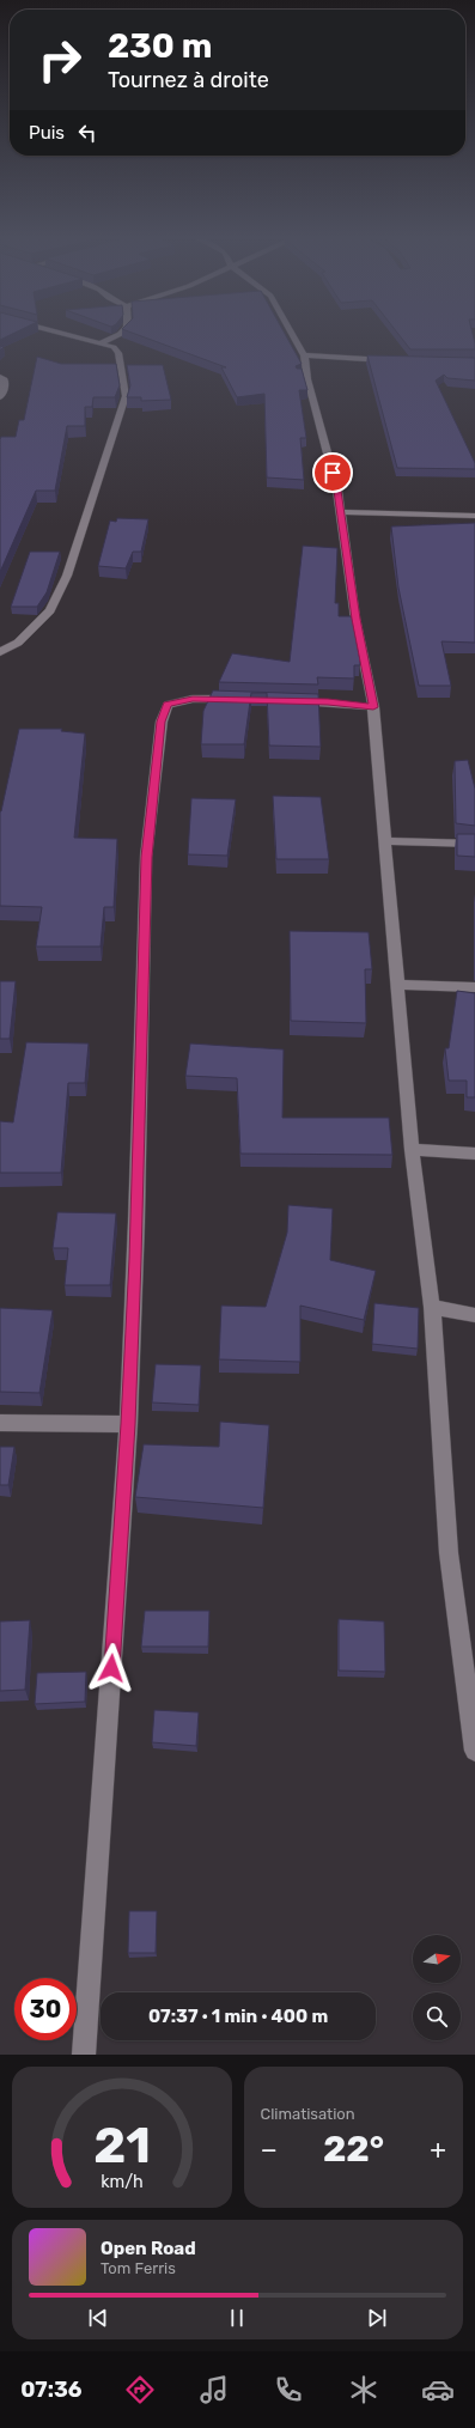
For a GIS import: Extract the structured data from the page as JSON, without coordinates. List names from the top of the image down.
{
  "north": "right",
  "page": {
    "turn": ["230 m", "Tournez à droite"],
    "then": "Puis",
    "limit": "30",
    "trip": "07:37 · 1 min · 400 m",
    "tile": "Climatisation",
    "heat": ["−", "22°", "+"],
    "song": ["Open Road", "Tom Ferris"],
    "tabs": "07:36",
    "gauge": ["21", "km/h"]
  }
}
